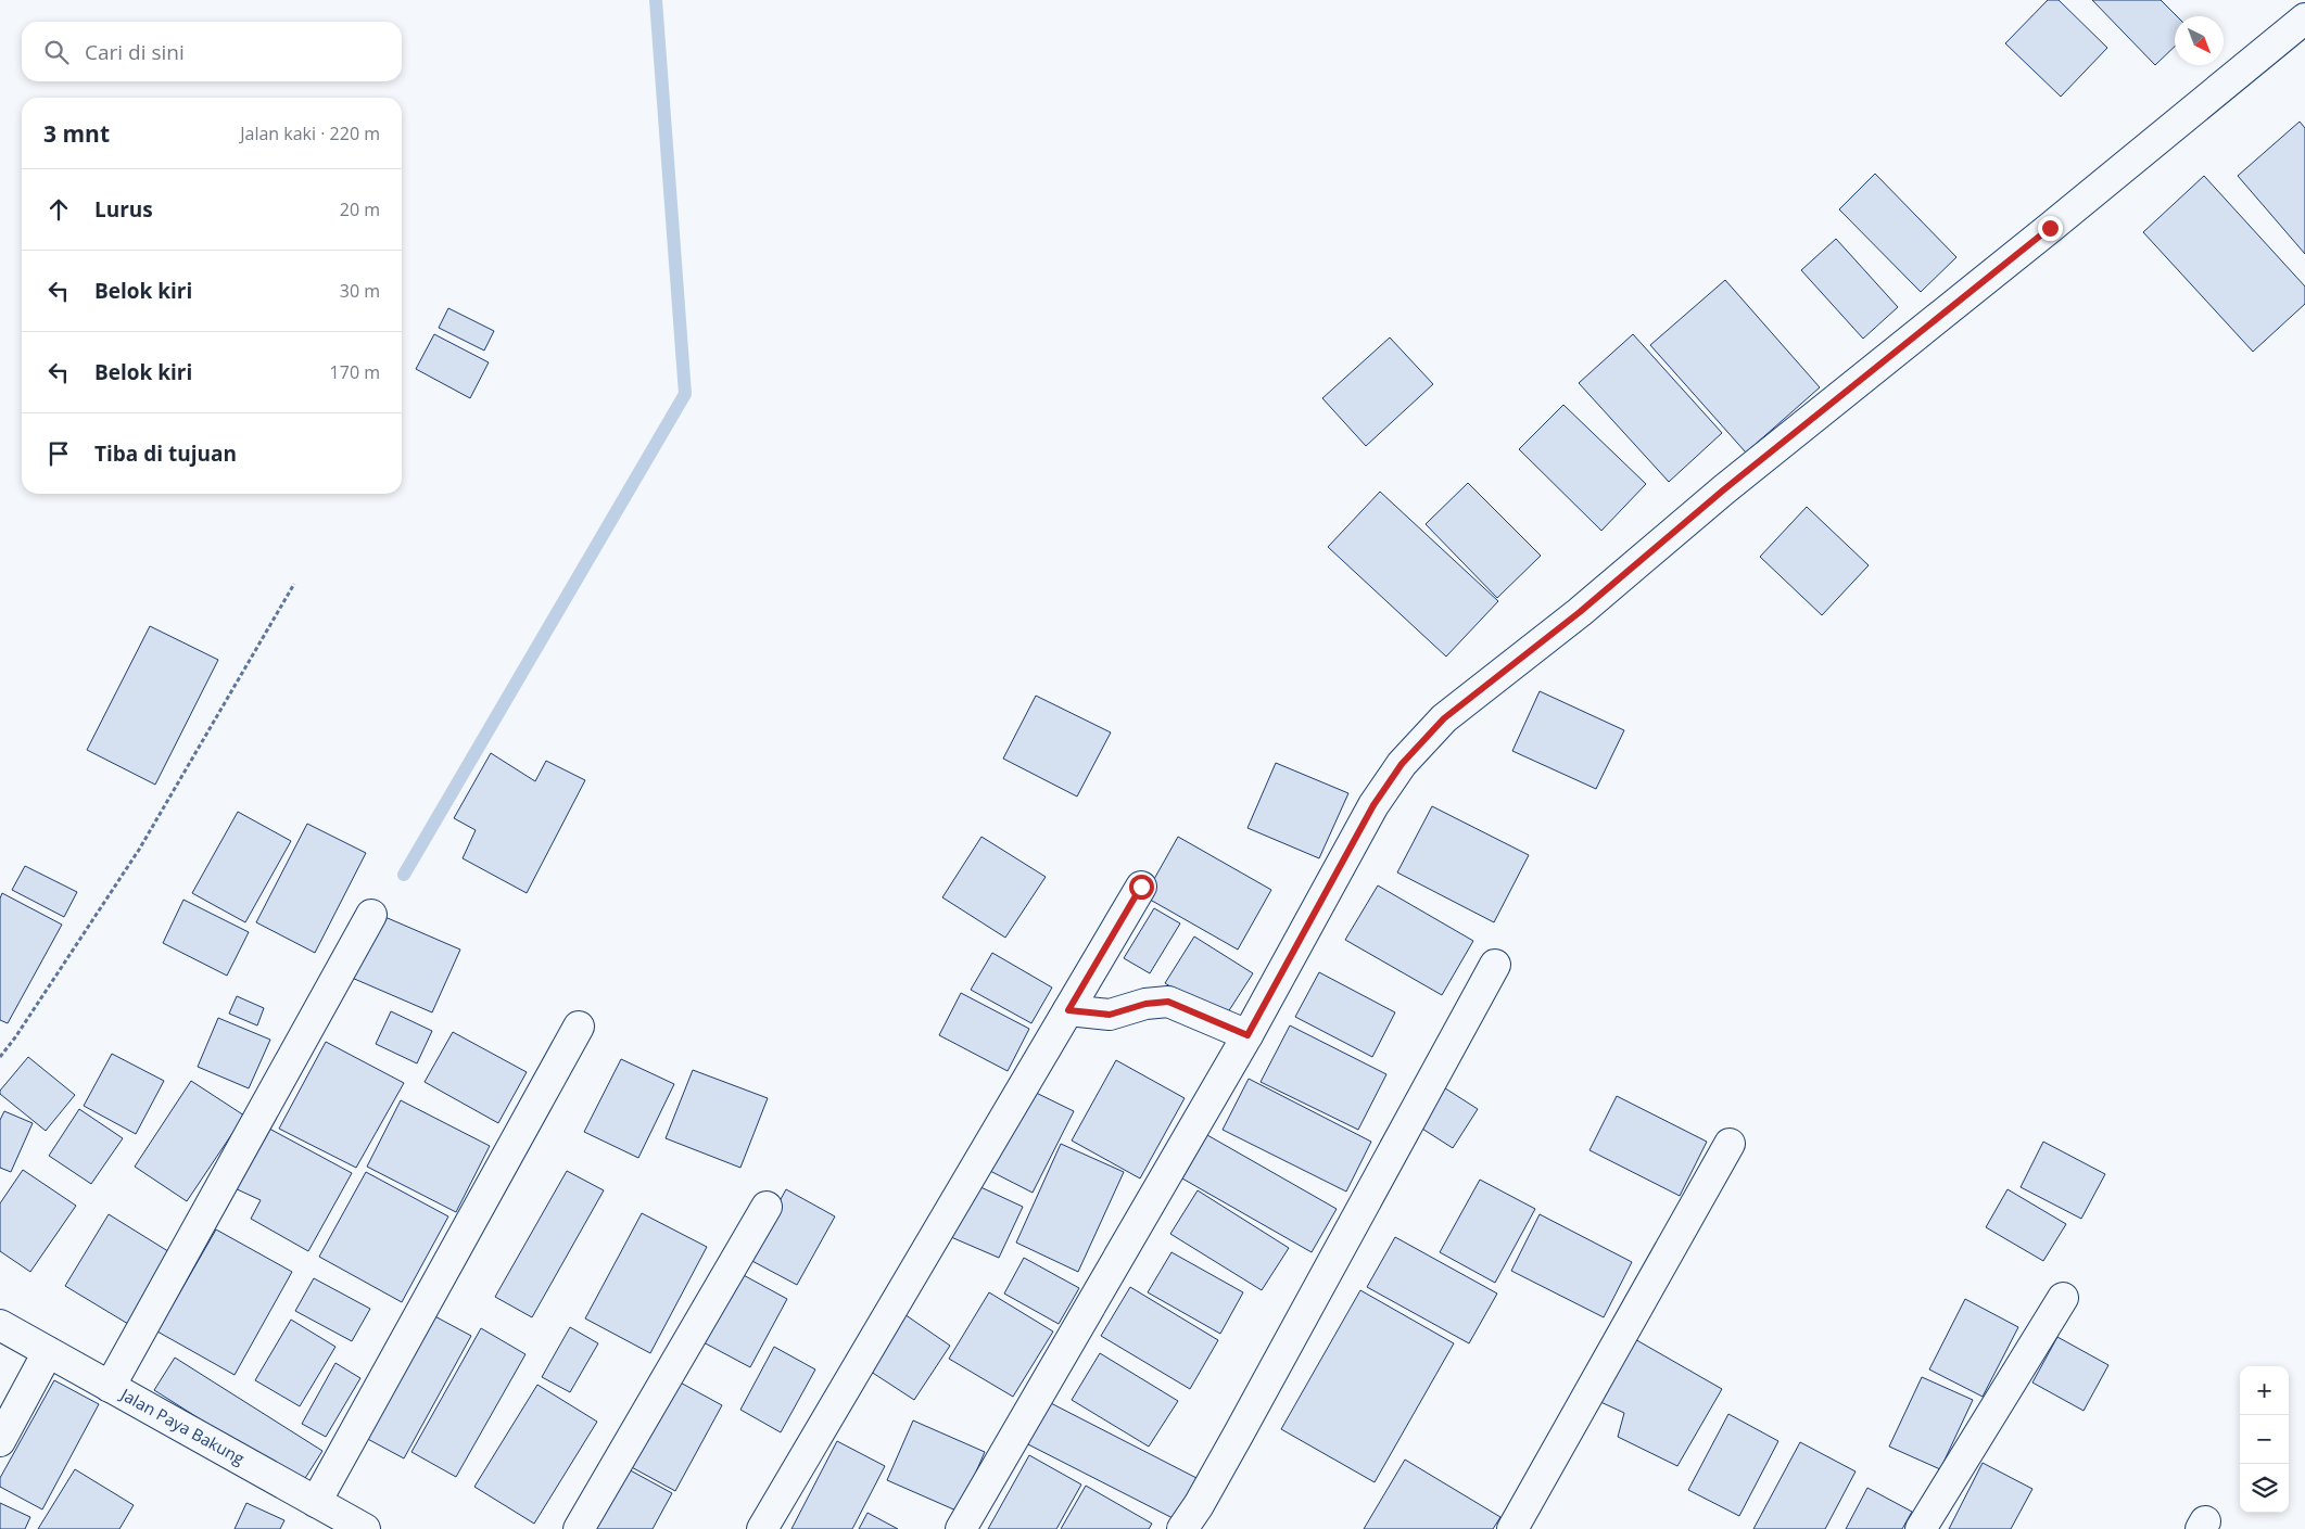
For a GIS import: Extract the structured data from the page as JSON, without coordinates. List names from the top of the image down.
{
  "streets": {
    "street": ["Jalan Paya Bakung"]
  },
  "north": "bottom right",
  "page": {
    "search": "Cari di sini",
    "heading": ["3 mnt", "Jalan kaki · 220 m"],
    "list": [
      ["Lurus", "20 m"],
      ["Belok kiri", "30 m"],
      ["Belok kiri", "170 m"],
      "Tiba di tujuan"
    ],
    "map_buttons": ["+", "−"]
  }
}
